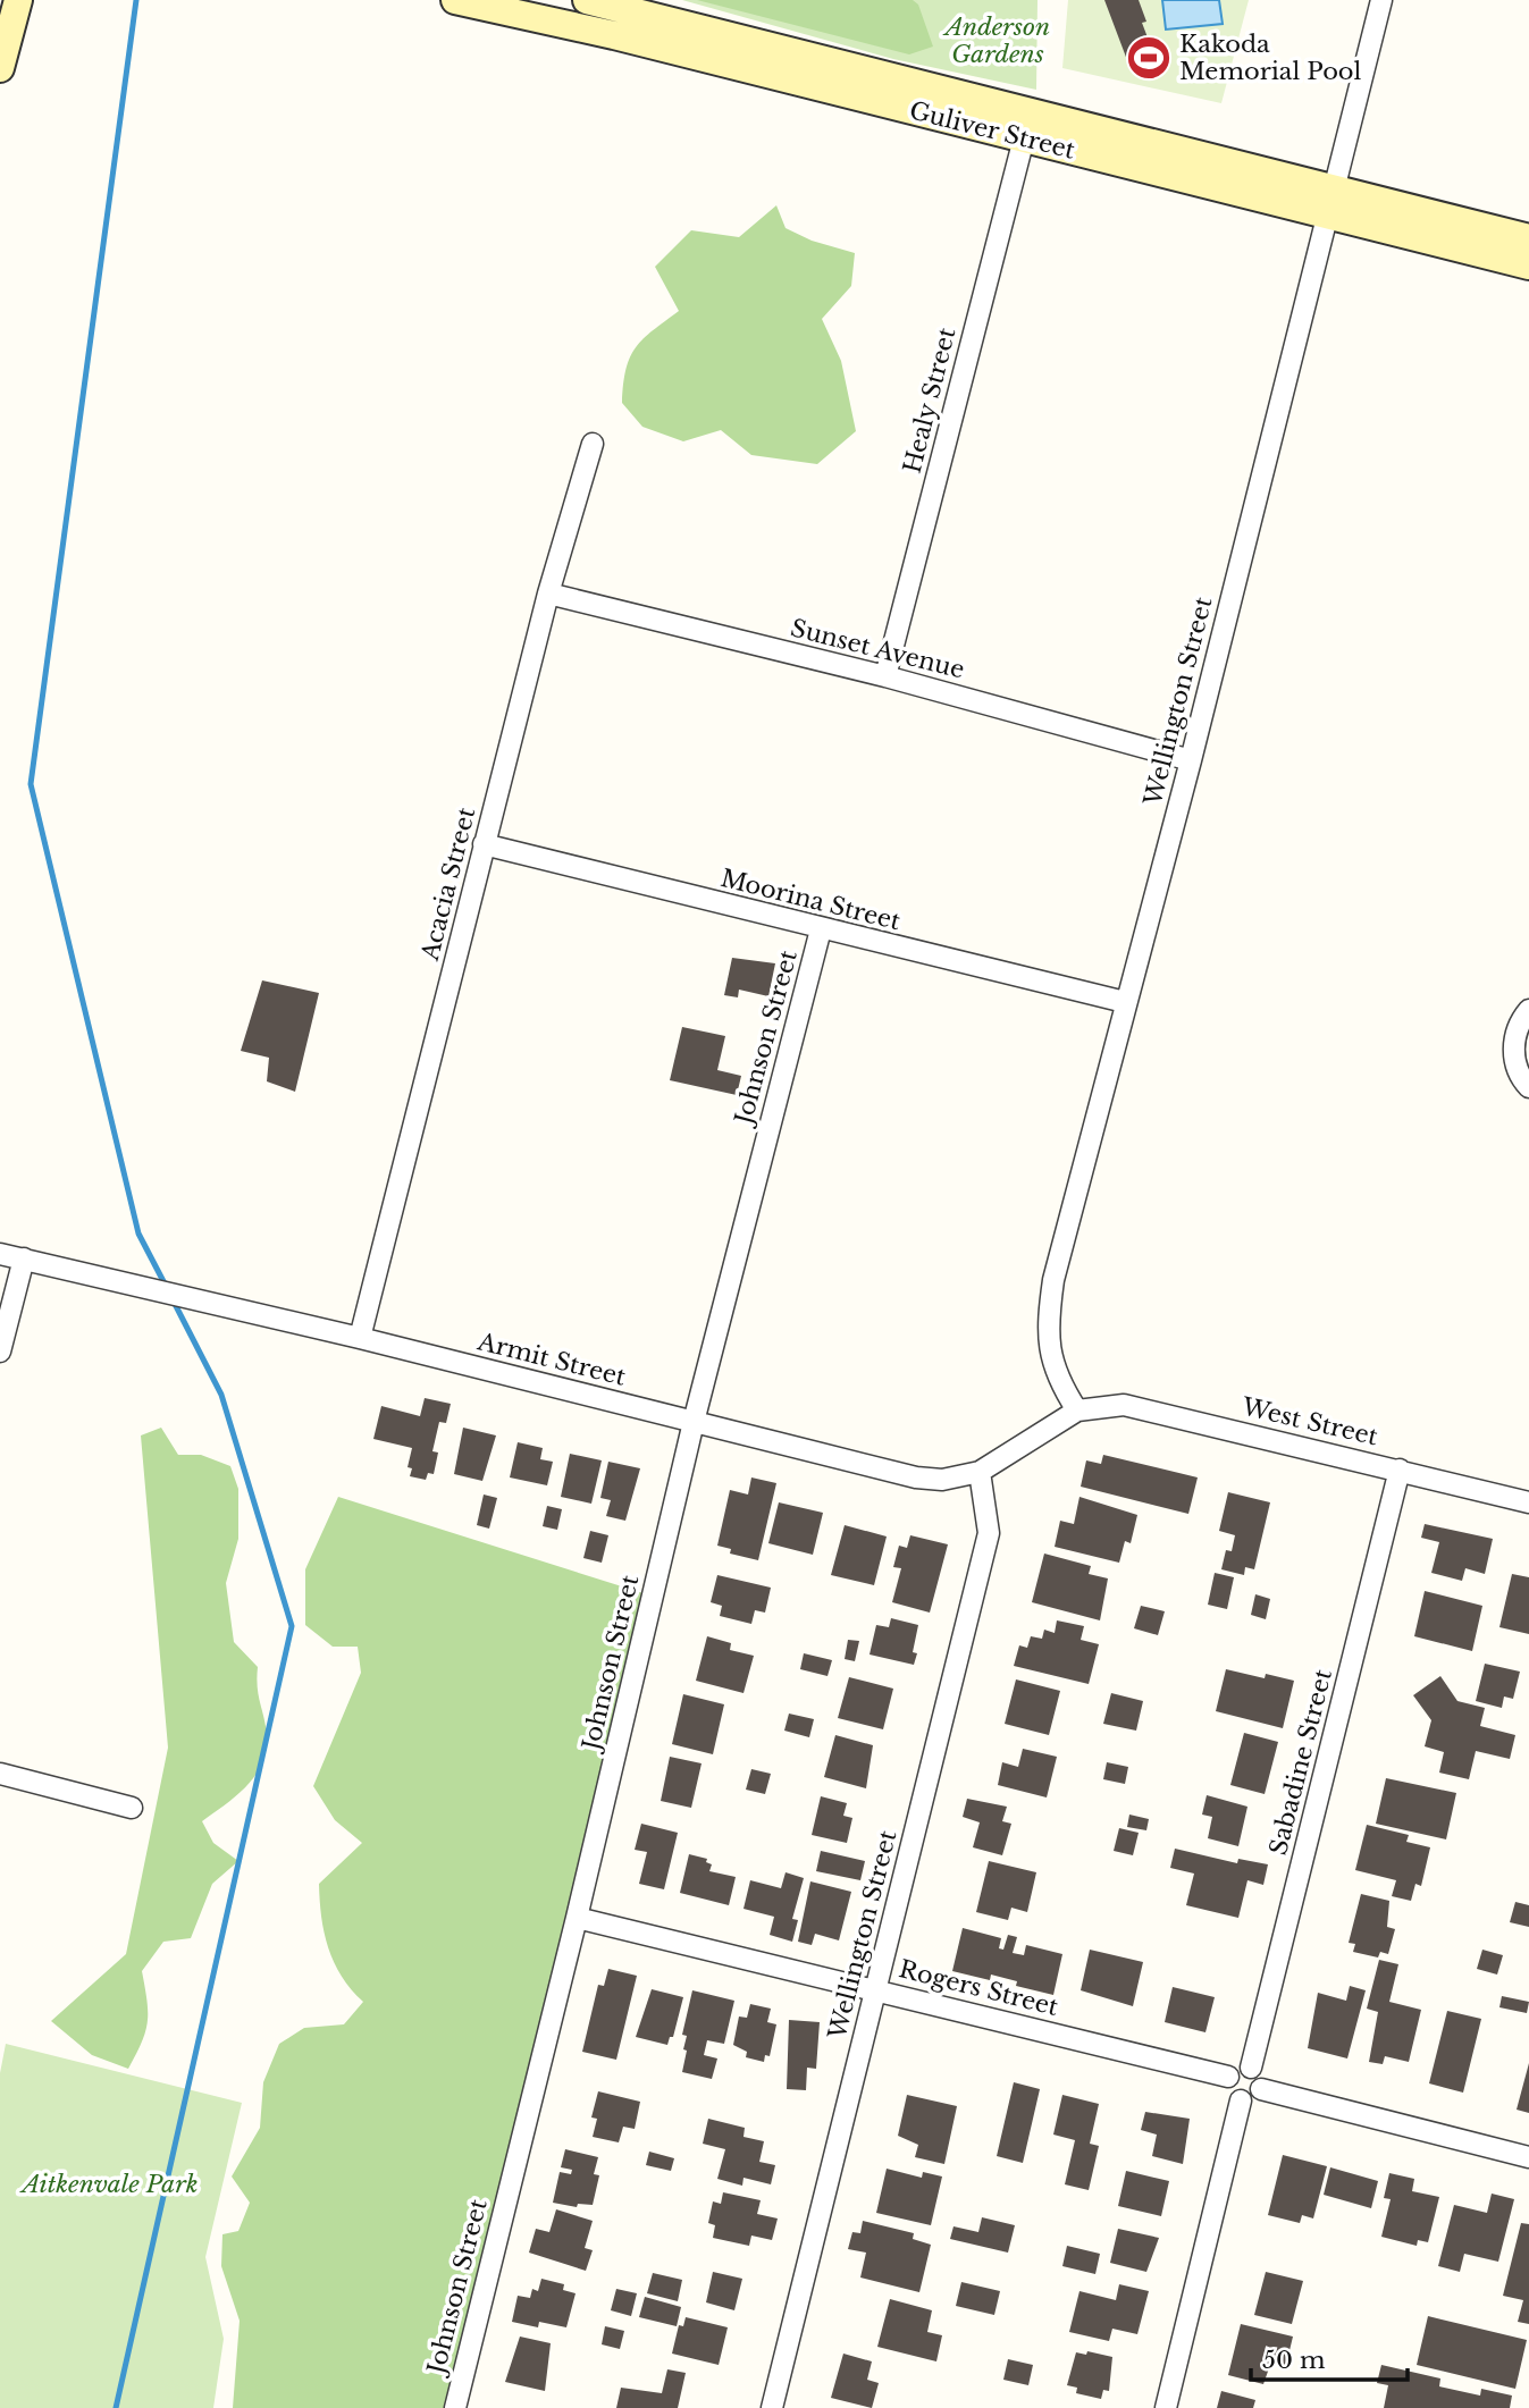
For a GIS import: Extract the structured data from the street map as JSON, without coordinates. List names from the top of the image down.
{
  "streets": {
    "main road": ["Guliver Street"],
    "street": [
      "Healy Street",
      "Sunset Avenue",
      "Wellington Street",
      "Acacia Street",
      "Moorina Street",
      "Johnson Street",
      "Armit Street",
      "West Street",
      "Sabadine Street",
      "Rogers Street"
    ]
  },
  "crossings": [
    ["Guliver Street", "Healy Street"],
    ["Guliver Street", "Wellington Street"],
    ["Healy Street", "Sunset Avenue"],
    ["Sunset Avenue", "Wellington Street"],
    ["Sunset Avenue", "Acacia Street"],
    ["Wellington Street", "Moorina Street"],
    ["Wellington Street", "Armit Street"],
    ["Wellington Street", "West Street"],
    ["Wellington Street", "Rogers Street"],
    ["Acacia Street", "Moorina Street"],
    ["Acacia Street", "Armit Street"],
    ["Moorina Street", "Johnson Street"],
    ["Johnson Street", "Armit Street"],
    ["Johnson Street", "Rogers Street"],
    ["Armit Street", "West Street"],
    ["West Street", "Sabadine Street"],
    ["Sabadine Street", "Rogers Street"]
  ],
  "parks": ["Anderson Gardens", "Aitkenvale Park"],
  "places": {
    "sports": ["Kakoda Memorial Pool"]
  },
  "scale_bar": "50 m"
}
